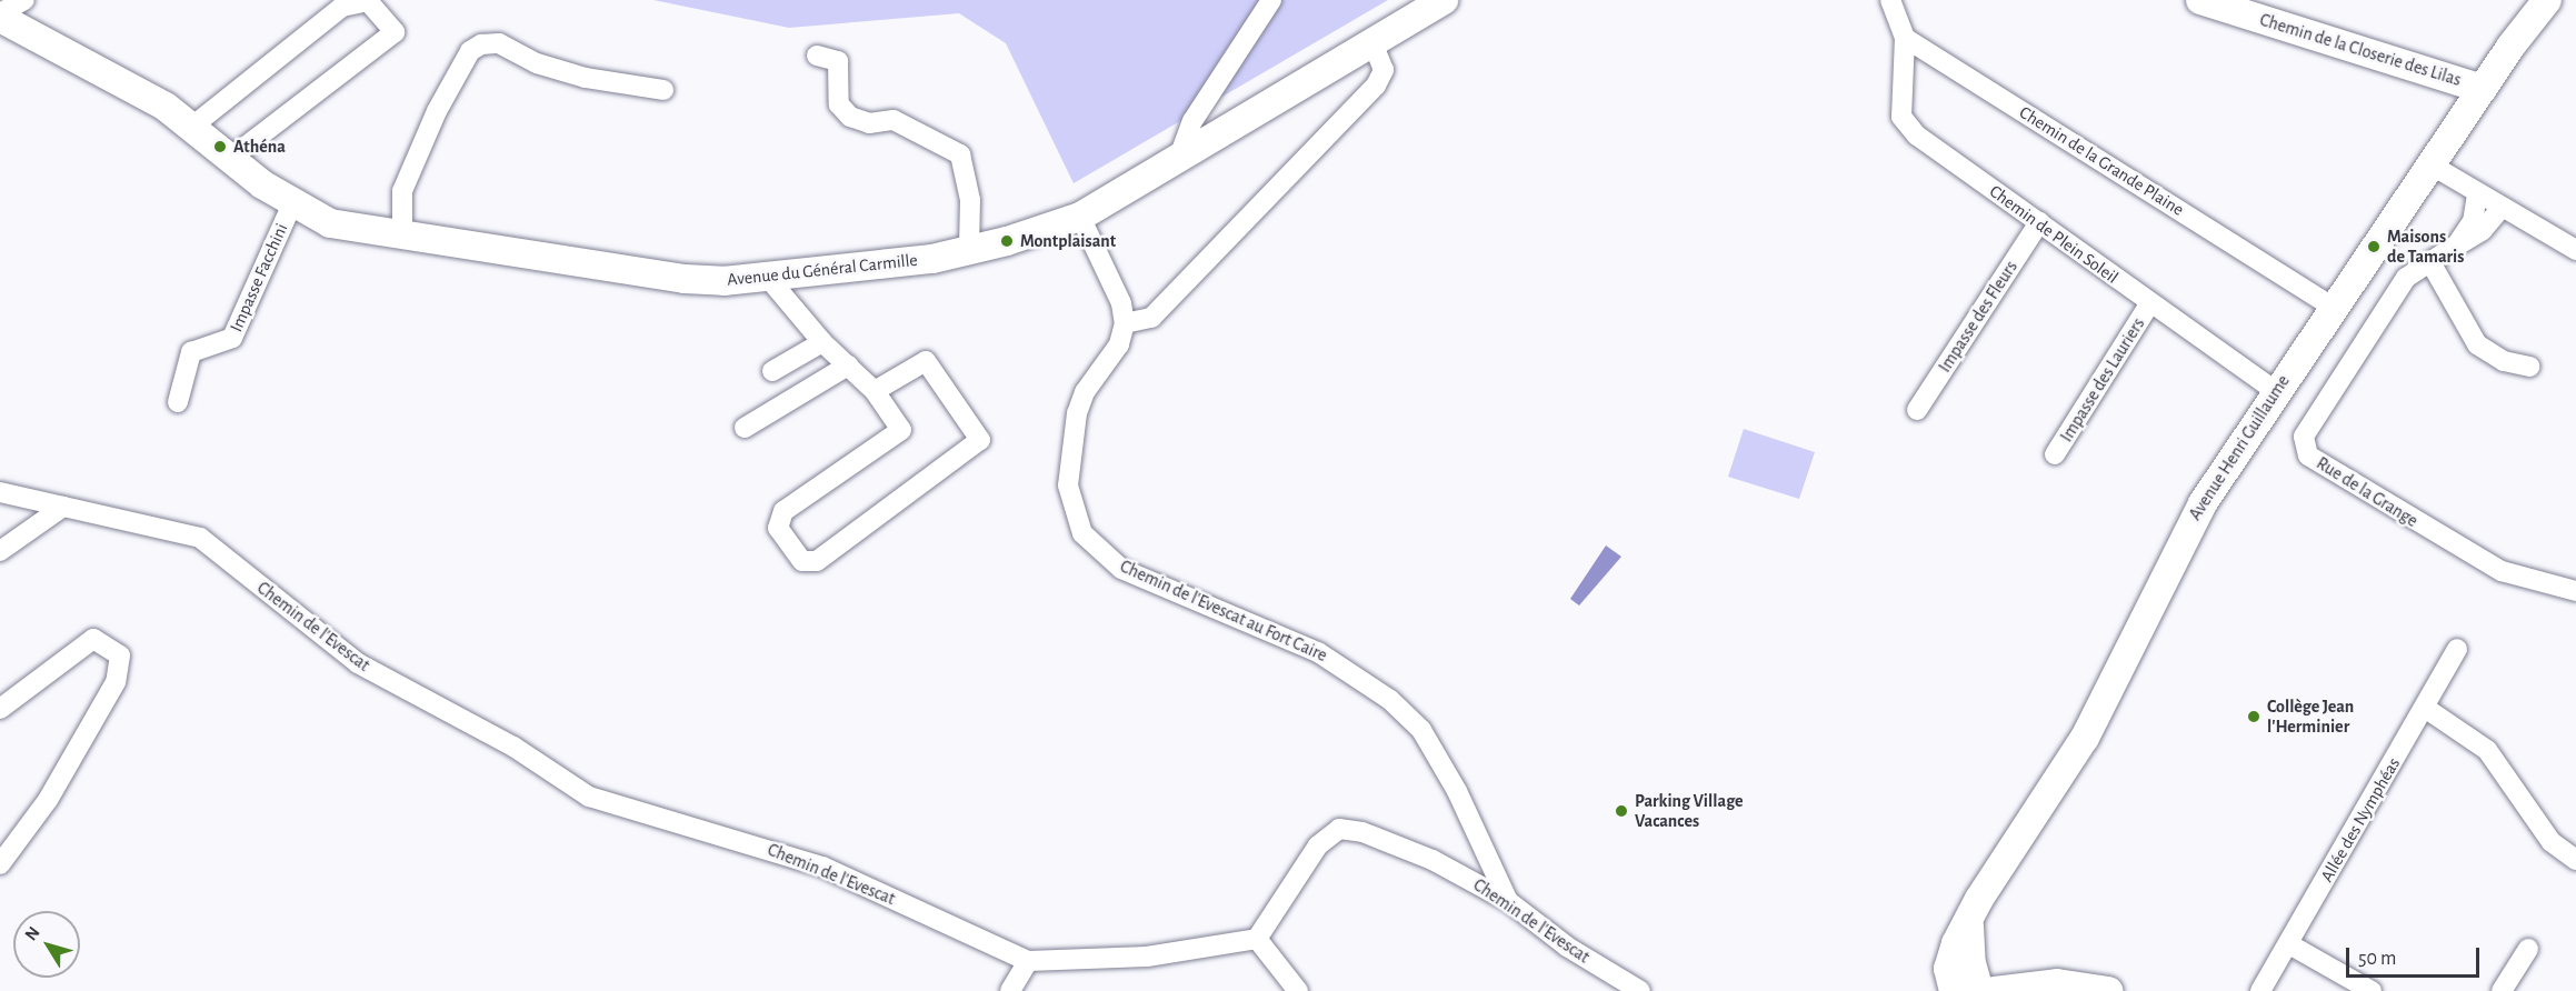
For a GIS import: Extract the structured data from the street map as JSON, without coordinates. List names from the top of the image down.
{
  "streets": {
    "street": [
      "Chemin de la Closerie des Lilas",
      "Chemin de la Grande Plaine",
      "Chemin de Plein Soleil",
      "Avenue du Général Carmille",
      "Impasse Facchini",
      "Impasse des Fleurs",
      "Impasse des Lauriers",
      "Avenue Henri Guillaume",
      "Rue de la Grange",
      "Chemin de l'Evescat au Fort Caire",
      "Chemin de l'Evescat",
      "Allée des Nymphéas"
    ]
  },
  "crossings": [
    ["Chemin de la Closerie des Lilas", "Avenue Henri Guillaume"],
    ["Chemin de la Grande Plaine", "Chemin de Plein Soleil"],
    ["Chemin de la Grande Plaine", "Avenue Henri Guillaume"],
    ["Chemin de Plein Soleil", "Impasse des Fleurs"],
    ["Chemin de Plein Soleil", "Impasse des Lauriers"],
    ["Chemin de Plein Soleil", "Avenue Henri Guillaume"],
    ["Avenue du Général Carmille", "Impasse Facchini"],
    ["Chemin de l'Evescat au Fort Caire", "Chemin de l'Evescat"]
  ],
  "places": [
    "Athéna",
    "Montplaisant",
    "Maisons de Tamaris",
    "Collège Jean l'Herminier",
    "Parking Village Vacances"
  ],
  "scale_bar": "50 m",
  "north": "top left"
}
